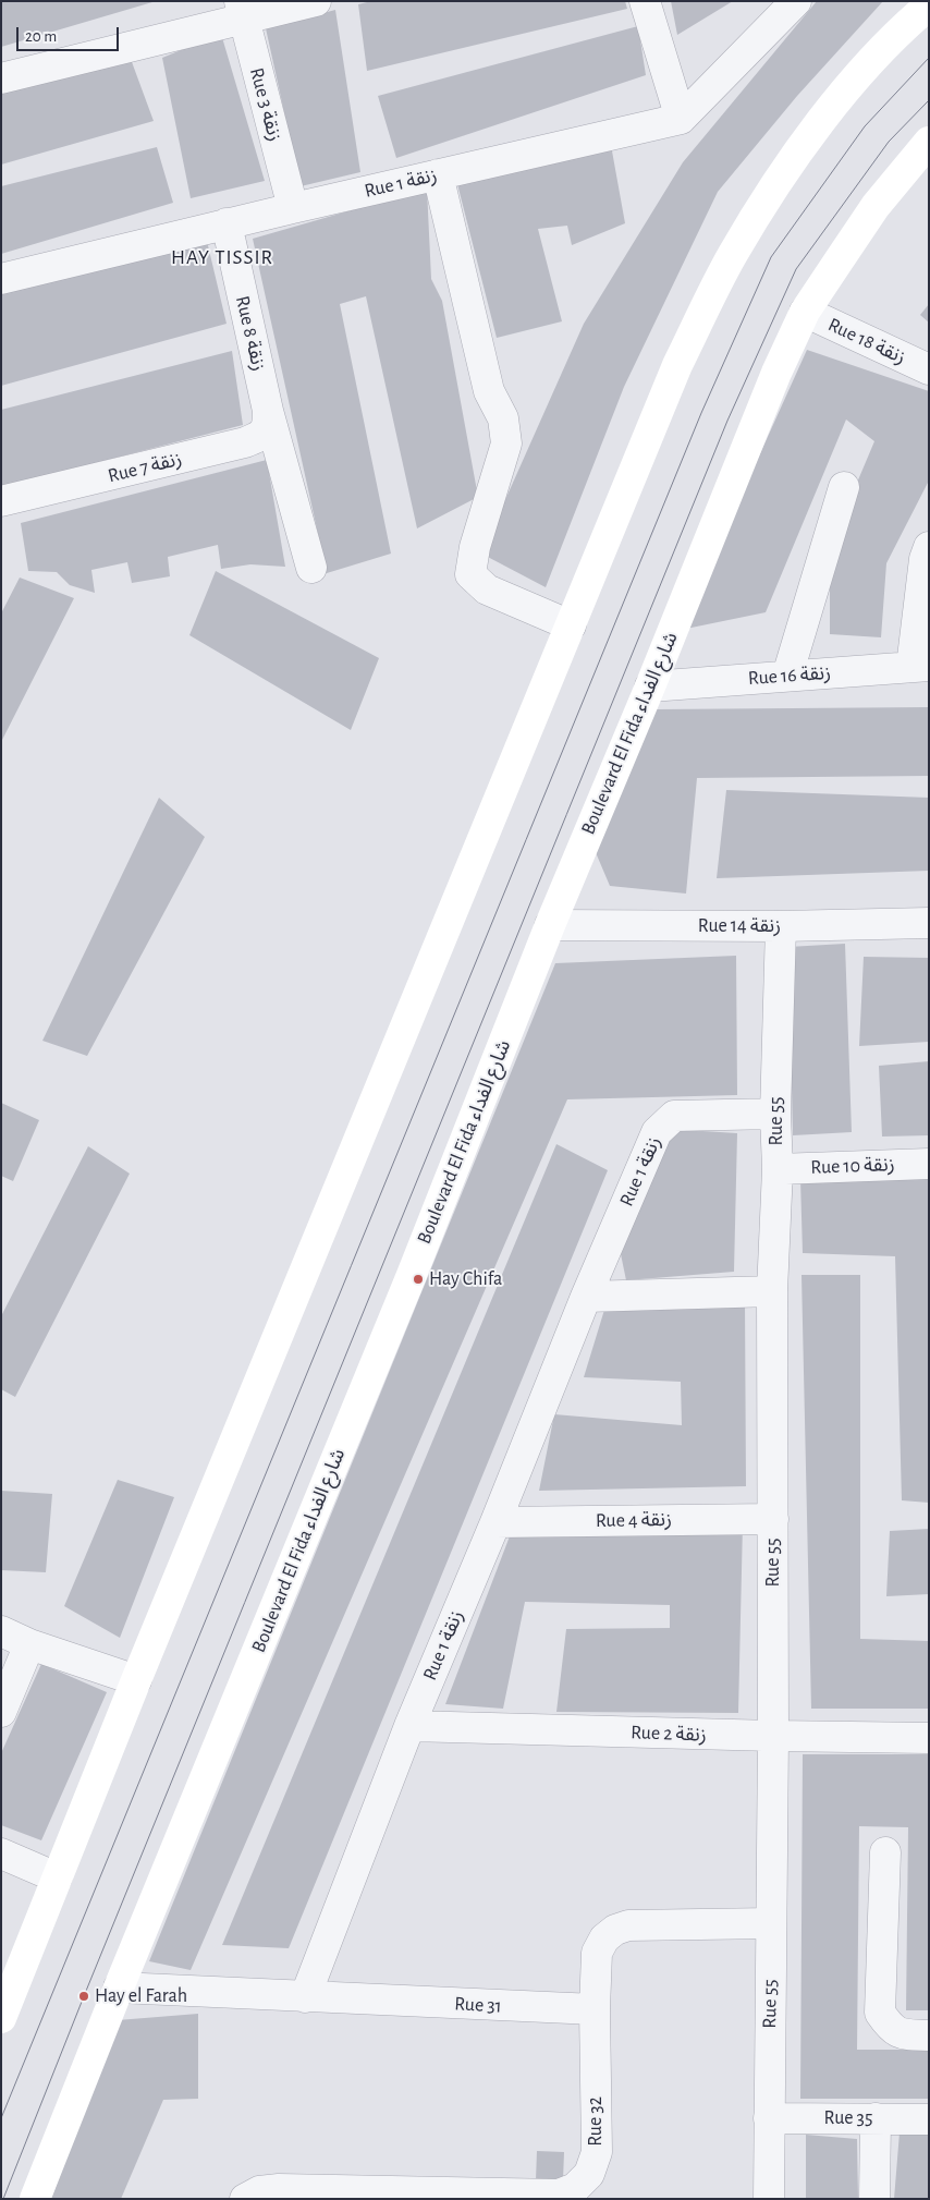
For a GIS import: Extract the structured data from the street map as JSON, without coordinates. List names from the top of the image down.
{
  "streets": {
    "main road": ["Boulevard El Fida شارع الفداء"],
    "street": [
      "Rue 3 زنقة",
      "Rue 1 زنقة",
      "Rue 8 زنقة",
      "Rue 18 زنقة",
      "Rue 7 زنقة",
      "Rue 16 زنقة",
      "Rue 14 زنقة",
      "Rue 55",
      "Rue 10 زنقة",
      "Rue 4 زنقة",
      "Rue 2 زنقة",
      "Rue 31",
      "Rue 35",
      "Rue 32"
    ]
  },
  "crossings": [
    ["Rue 3 زنقة", "Rue 1 زنقة"],
    ["Rue 1 زنقة", "Rue 8 زنقة"],
    ["Rue 1 زنقة", "Rue 55"],
    ["Rue 1 زنقة", "Rue 4 زنقة"],
    ["Rue 1 زنقة", "Rue 2 زنقة"],
    ["Rue 1 زنقة", "Rue 31"],
    ["Rue 8 زنقة", "Rue 7 زنقة"],
    ["Rue 18 زنقة", "Boulevard El Fida شارع الفداء"],
    ["Rue 16 زنقة", "Boulevard El Fida شارع الفداء"],
    ["Boulevard El Fida شارع الفداء", "Rue 14 زنقة"],
    ["Boulevard El Fida شارع الفداء", "Rue 31"],
    ["Rue 14 زنقة", "Rue 55"],
    ["Rue 55", "Rue 10 زنقة"],
    ["Rue 55", "Rue 4 زنقة"],
    ["Rue 55", "Rue 2 زنقة"],
    ["Rue 55", "Rue 35"],
    ["Rue 31", "Rue 32"]
  ],
  "districts": ["HAY TISSIR"],
  "places": ["Hay Chifa", "Hay el Farah"],
  "scale_bar": "20 m"
}
